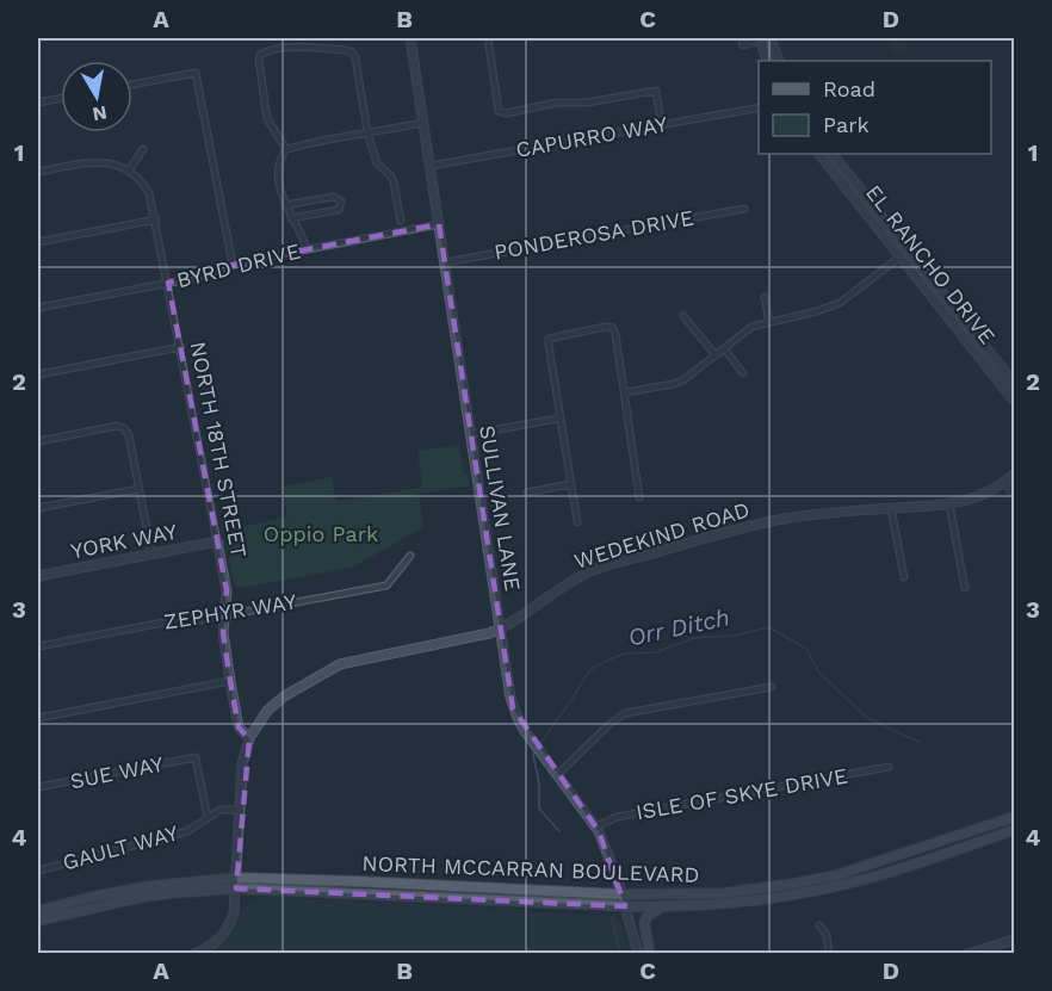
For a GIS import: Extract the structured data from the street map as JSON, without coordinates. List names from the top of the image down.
{
  "streets": {
    "main road": ["NORTH MCCARRAN BOULEVARD"],
    "street": [
      "CAPURRO WAY",
      "PONDEROSA DRIVE",
      "EL RANCHO DRIVE",
      "BYRD DRIVE",
      "NORTH 18TH STREET",
      "SULLIVAN LANE",
      "WEDEKIND ROAD",
      "YORK WAY",
      "ZEPHYR WAY",
      "SUE WAY",
      "ISLE OF SKYE DRIVE",
      "GAULT WAY"
    ]
  },
  "crossings": [
    ["CAPURRO WAY", "SULLIVAN LANE"],
    ["PONDEROSA DRIVE", "SULLIVAN LANE"],
    ["BYRD DRIVE", "NORTH 18TH STREET"],
    ["BYRD DRIVE", "SULLIVAN LANE"],
    ["NORTH 18TH STREET", "WEDEKIND ROAD"],
    ["NORTH 18TH STREET", "YORK WAY"],
    ["NORTH 18TH STREET", "ZEPHYR WAY"],
    ["SULLIVAN LANE", "WEDEKIND ROAD"],
    ["SULLIVAN LANE", "ISLE OF SKYE DRIVE"],
    ["SULLIVAN LANE", "NORTH MCCARRAN BOULEVARD"],
    ["WEDEKIND ROAD", "GAULT WAY"],
    ["WEDEKIND ROAD", "NORTH MCCARRAN BOULEVARD"],
    ["SUE WAY", "GAULT WAY"]
  ],
  "water": ["Orr Ditch"],
  "parks": ["Oppio Park"],
  "legend": ["Road", "Park"],
  "north": "bottom",
  "grid": {
    "columns": [
      "A",
      "B",
      "C",
      "D"
    ],
    "rows": [
      "1",
      "2",
      "3",
      "4"
    ]
  }
}
